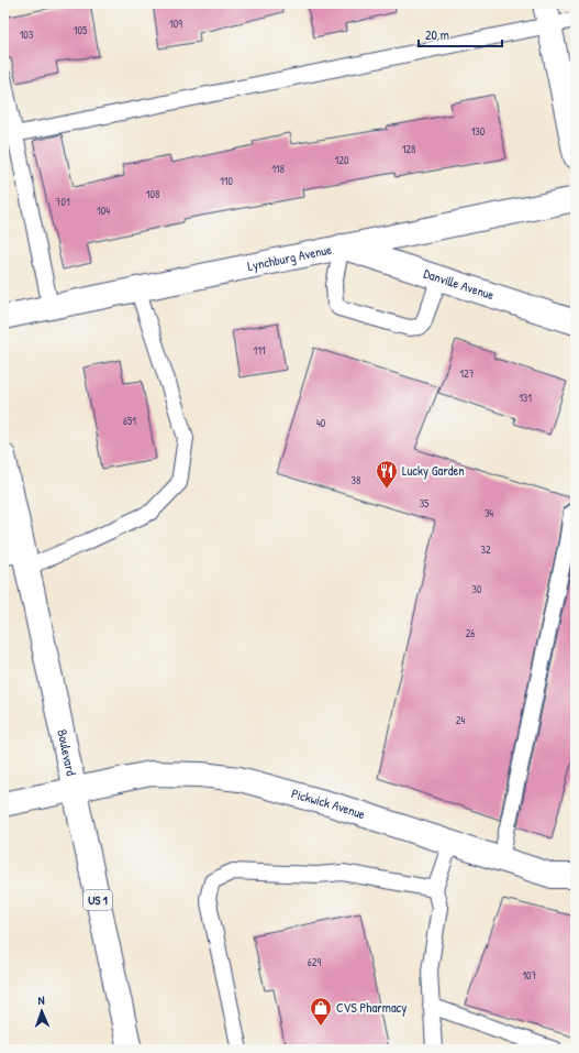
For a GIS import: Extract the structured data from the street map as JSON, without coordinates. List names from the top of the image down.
{
  "streets": {
    "street": [
      "Lynchburg Avenue",
      "Danville Avenue",
      "Boulevard",
      "Pickwick Avenue",
      "US 1"
    ]
  },
  "crossings": [
    ["Lynchburg Avenue", "Danville Avenue"],
    ["Boulevard", "Pickwick Avenue"]
  ],
  "places": {
    "restaurant": ["Lucky Garden"],
    "shop": ["CVS Pharmacy"]
  },
  "house_numbers": [
    "109",
    "105",
    "103",
    "130",
    "128",
    "120",
    "118",
    "110",
    "108",
    "701",
    "104",
    "111",
    "127",
    "131",
    "651",
    "40",
    "38",
    "35",
    "34",
    "32",
    "30",
    "26",
    "24",
    "629",
    "107"
  ],
  "scale_bar": "20 m",
  "north": "top"
}
